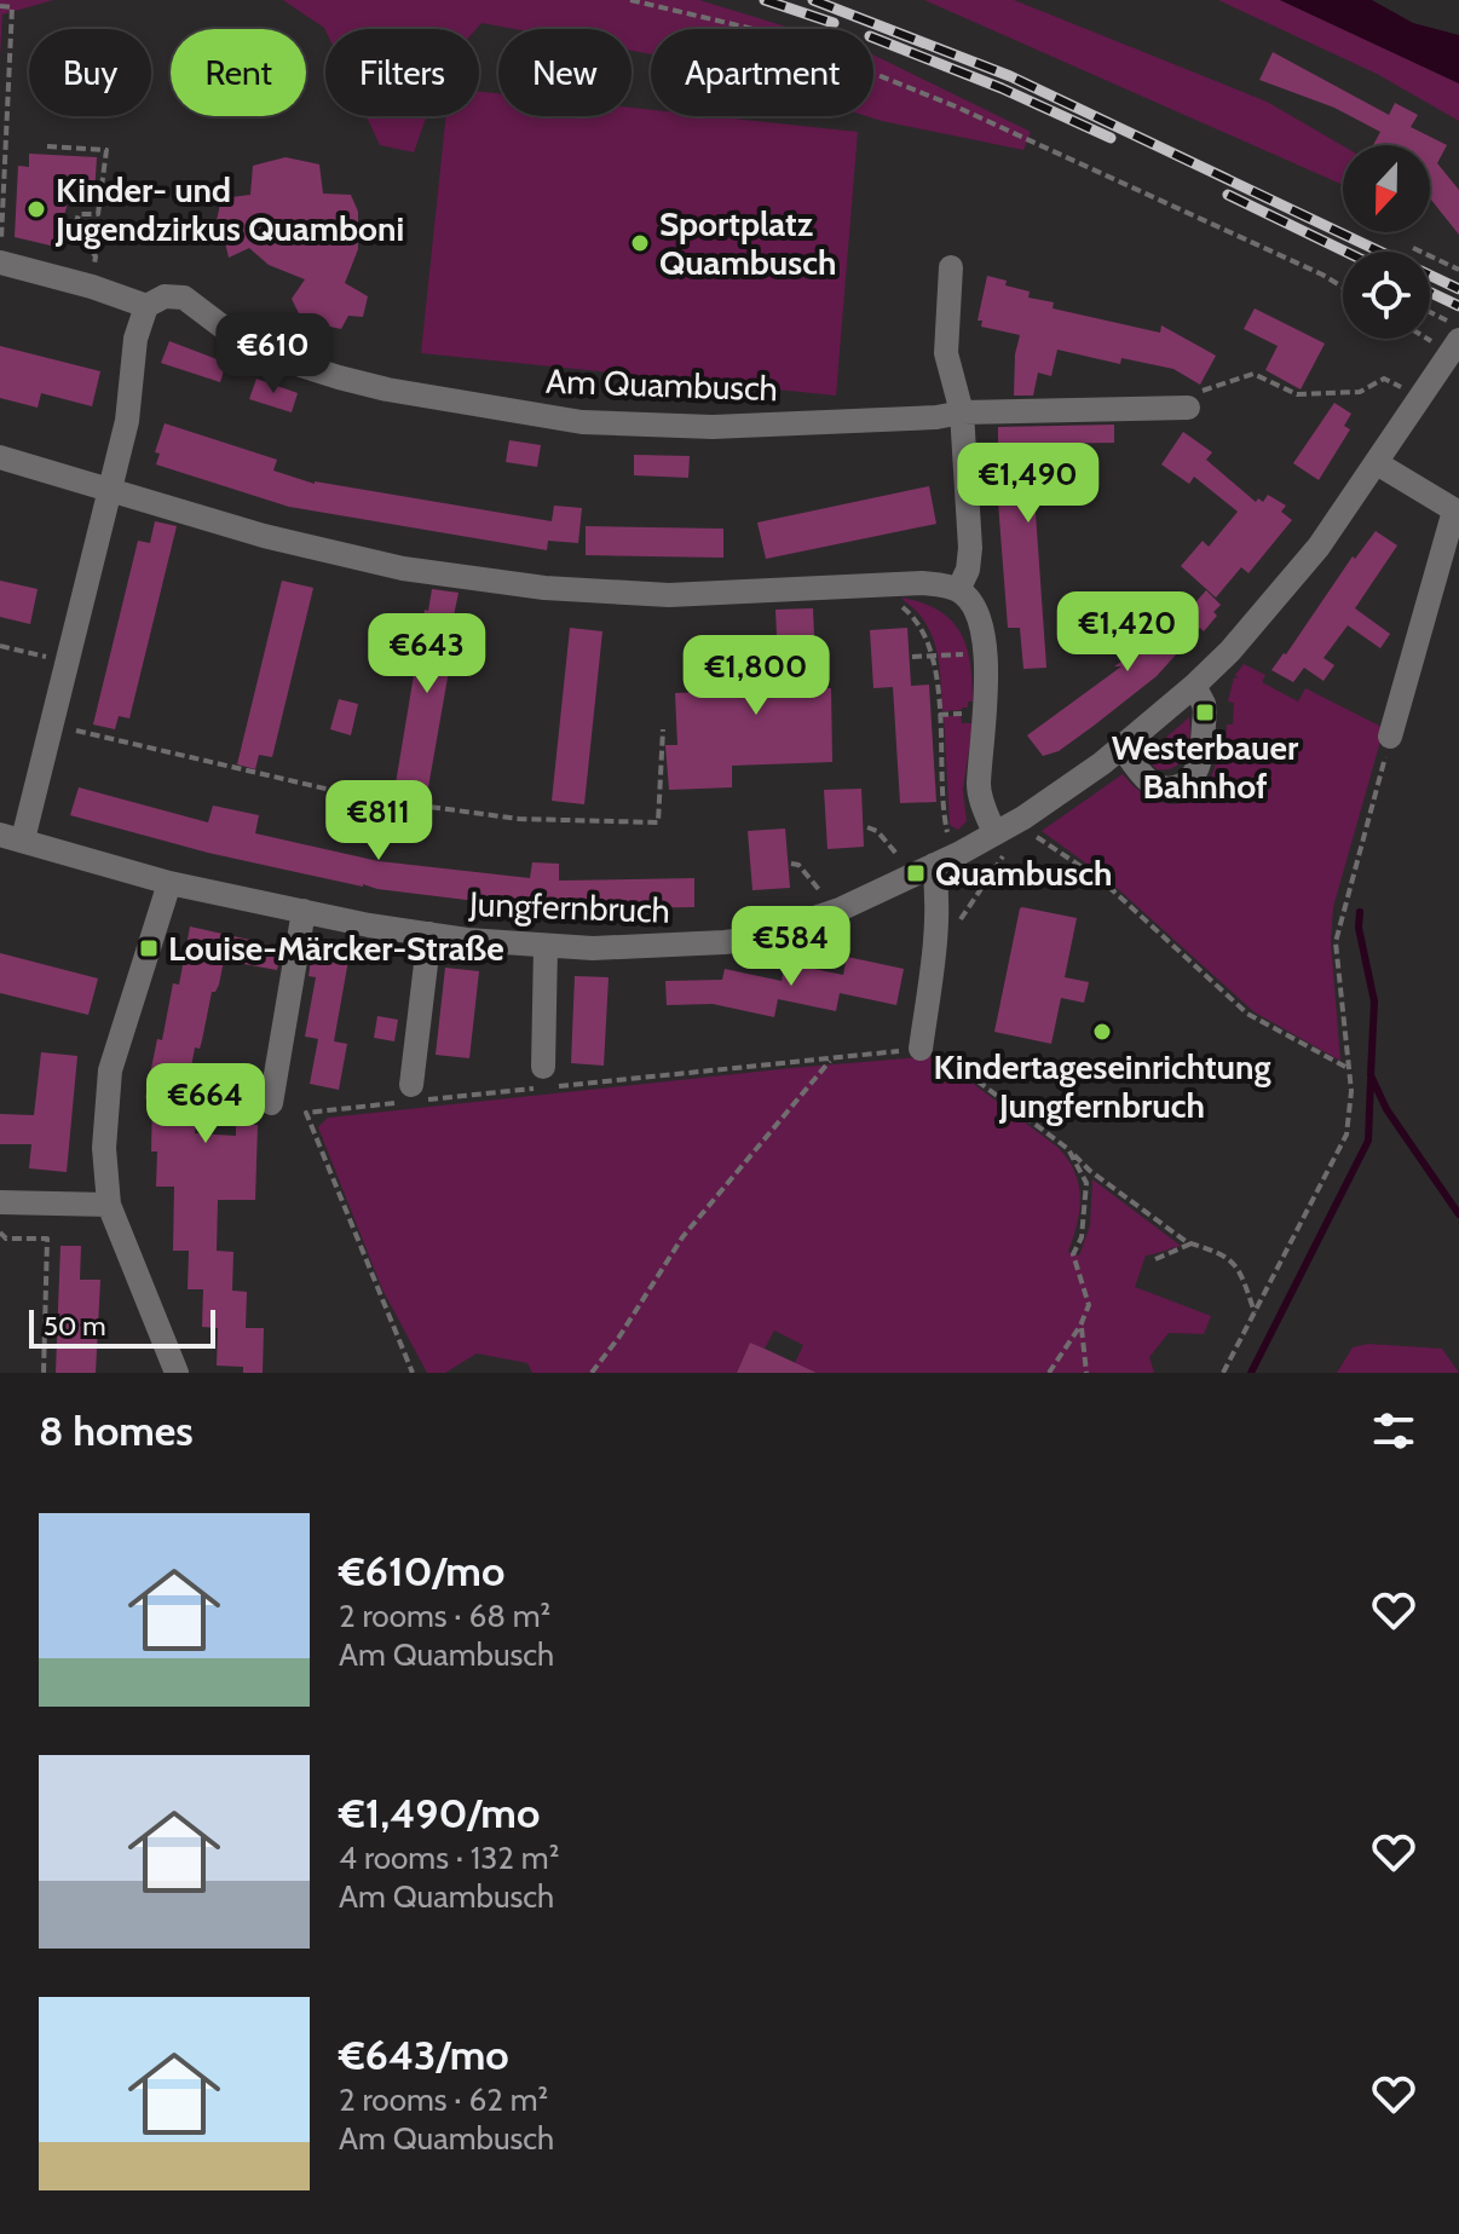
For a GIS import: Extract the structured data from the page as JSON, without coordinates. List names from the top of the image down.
{
  "streets": {
    "street": ["Am Quambusch", "Jungfernbruch"]
  },
  "places": {
    "other": ["Kinder- und Jugendzirkus Quamboni", "Sportplatz Quambusch", "Kindertageseinrichtung Jungfernbruch"],
    "transit": ["Westerbauer Bahnhof", "Quambusch", "Louise-Märcker-Straße"]
  },
  "scale_bar": "50 m",
  "north": "bottom",
  "page": {
    "chip": [
      "Buy",
      "Rent",
      "Filters",
      "New",
      "Apartment"
    ],
    "price": [
      "€610",
      "€1,490",
      "€1,420",
      "€643",
      "€1,800",
      "€811",
      "€584",
      "€664"
    ],
    "scale": "50 m",
    "heading": "8 homes",
    "list": [
      {
        "name": "€610/mo",
        "note": "2 rooms · 68 m² · Am Quambusch"
      },
      {
        "name": "€1,490/mo",
        "note": "4 rooms · 132 m² · Am Quambusch"
      },
      {
        "name": "€643/mo",
        "note": "2 rooms · 62 m² · Am Quambusch"
      }
    ]
  }
}
